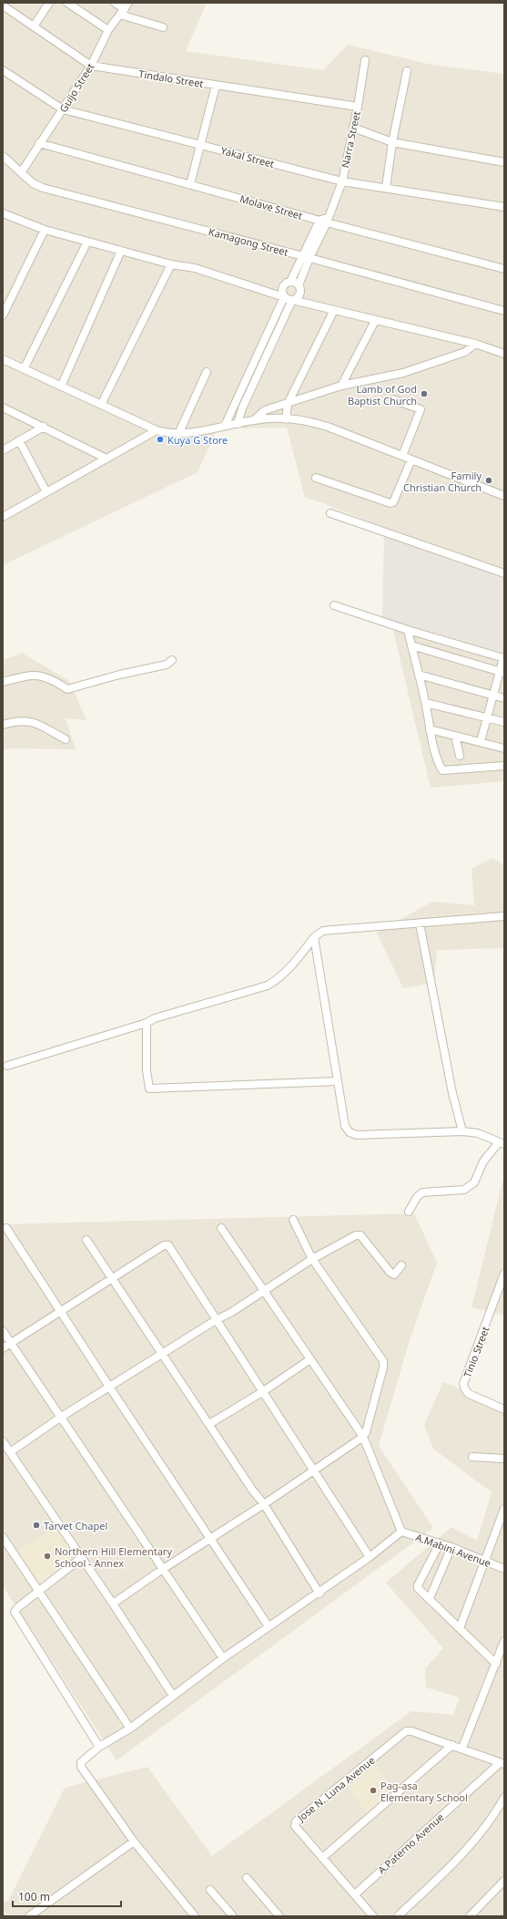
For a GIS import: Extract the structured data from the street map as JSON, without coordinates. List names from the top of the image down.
{
  "streets": {
    "street": [
      "Tindalo Street",
      "Guijo Street",
      "Narra Street",
      "Yakal Street",
      "Molave Street",
      "Kamagong Street",
      "Tinio Street",
      "A.Mabini Avenue",
      "Jose N. Luna Avenue",
      "A.Paterno Avenue"
    ]
  },
  "crossings": [
    ["Tindalo Street", "Guijo Street"],
    ["Tindalo Street", "Narra Street"],
    ["Guijo Street", "Yakal Street"],
    ["Guijo Street", "Molave Street"],
    ["Guijo Street", "Kamagong Street"],
    ["Narra Street", "Yakal Street"],
    ["Narra Street", "Molave Street"],
    ["Narra Street", "Kamagong Street"],
    ["Jose N. Luna Avenue", "A.Paterno Avenue"]
  ],
  "places": [
    "Lamb of God Baptist Church",
    "Kuya G Store",
    "Family Christian Church",
    "Tarvet Chapel",
    "Northern Hill Elementary School - Annex",
    "Pag-asa Elementary School"
  ],
  "scale_bar": "100 m"
}
